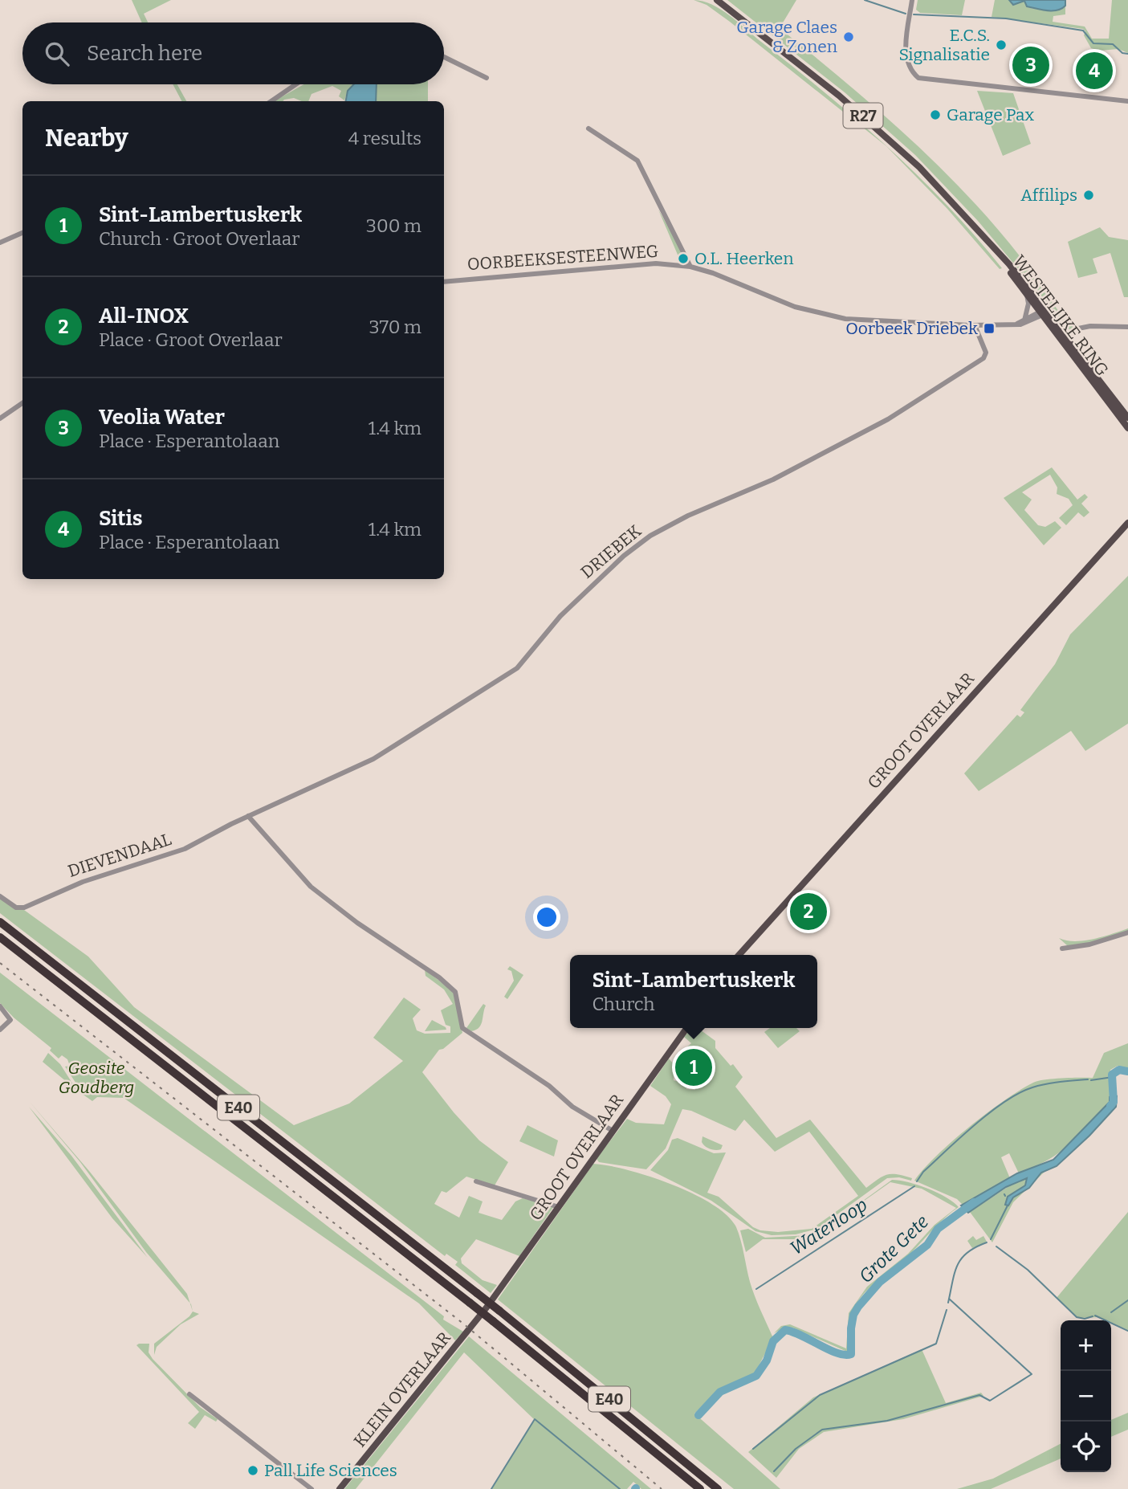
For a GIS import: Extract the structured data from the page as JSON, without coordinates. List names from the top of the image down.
{
  "streets": {
    "highway": ["E40"],
    "main road": [
      "R27",
      "WESTELIJKE RING",
      "GROOT OVERLAAR",
      "KLEIN OVERLAAR"
    ],
    "street": ["OORBEEKSESTEENWEG", "DRIEBEK", "DIEVENDAAL"]
  },
  "crossings": [
    ["OORBEEKSESTEENWEG", "WESTELIJKE RING"],
    ["OORBEEKSESTEENWEG", "DRIEBEK"],
    ["DRIEBEK", "DIEVENDAAL"],
    ["GROOT OVERLAAR", "KLEIN OVERLAAR"]
  ],
  "water": ["Waterloop", "Grote Gete"],
  "parks": ["Geosite Goudberg"],
  "places": {
    "other": [
      "Garage Claes & Zonen",
      "E.C.S. Signalisatie",
      "Garage Pax",
      "Affilips",
      "O.L. Heerken",
      "Pall Life Sciences"
    ],
    "transit": ["Oorbeek Driebek"]
  },
  "page": {
    "search": "Search here",
    "pins": [
      "3",
      "4",
      "2",
      "1"
    ],
    "heading": ["Nearby", "4 results"],
    "list": [
      {
        "mark": "1",
        "name": "Sint-Lambertuskerk",
        "note": "Church · Groot Overlaar",
        "value": "300 m"
      },
      {
        "mark": "2",
        "name": "All-INOX",
        "note": "Place · Groot Overlaar",
        "value": "370 m"
      },
      {
        "mark": "3",
        "name": "Veolia Water",
        "note": "Place · Esperantolaan",
        "value": "1.4 km"
      },
      {
        "mark": "4",
        "name": "Sitis",
        "note": "Place · Esperantolaan",
        "value": "1.4 km"
      }
    ],
    "popup": ["Sint-Lambertuskerk", "Church"],
    "map_buttons": ["+", "−"]
  }
}
